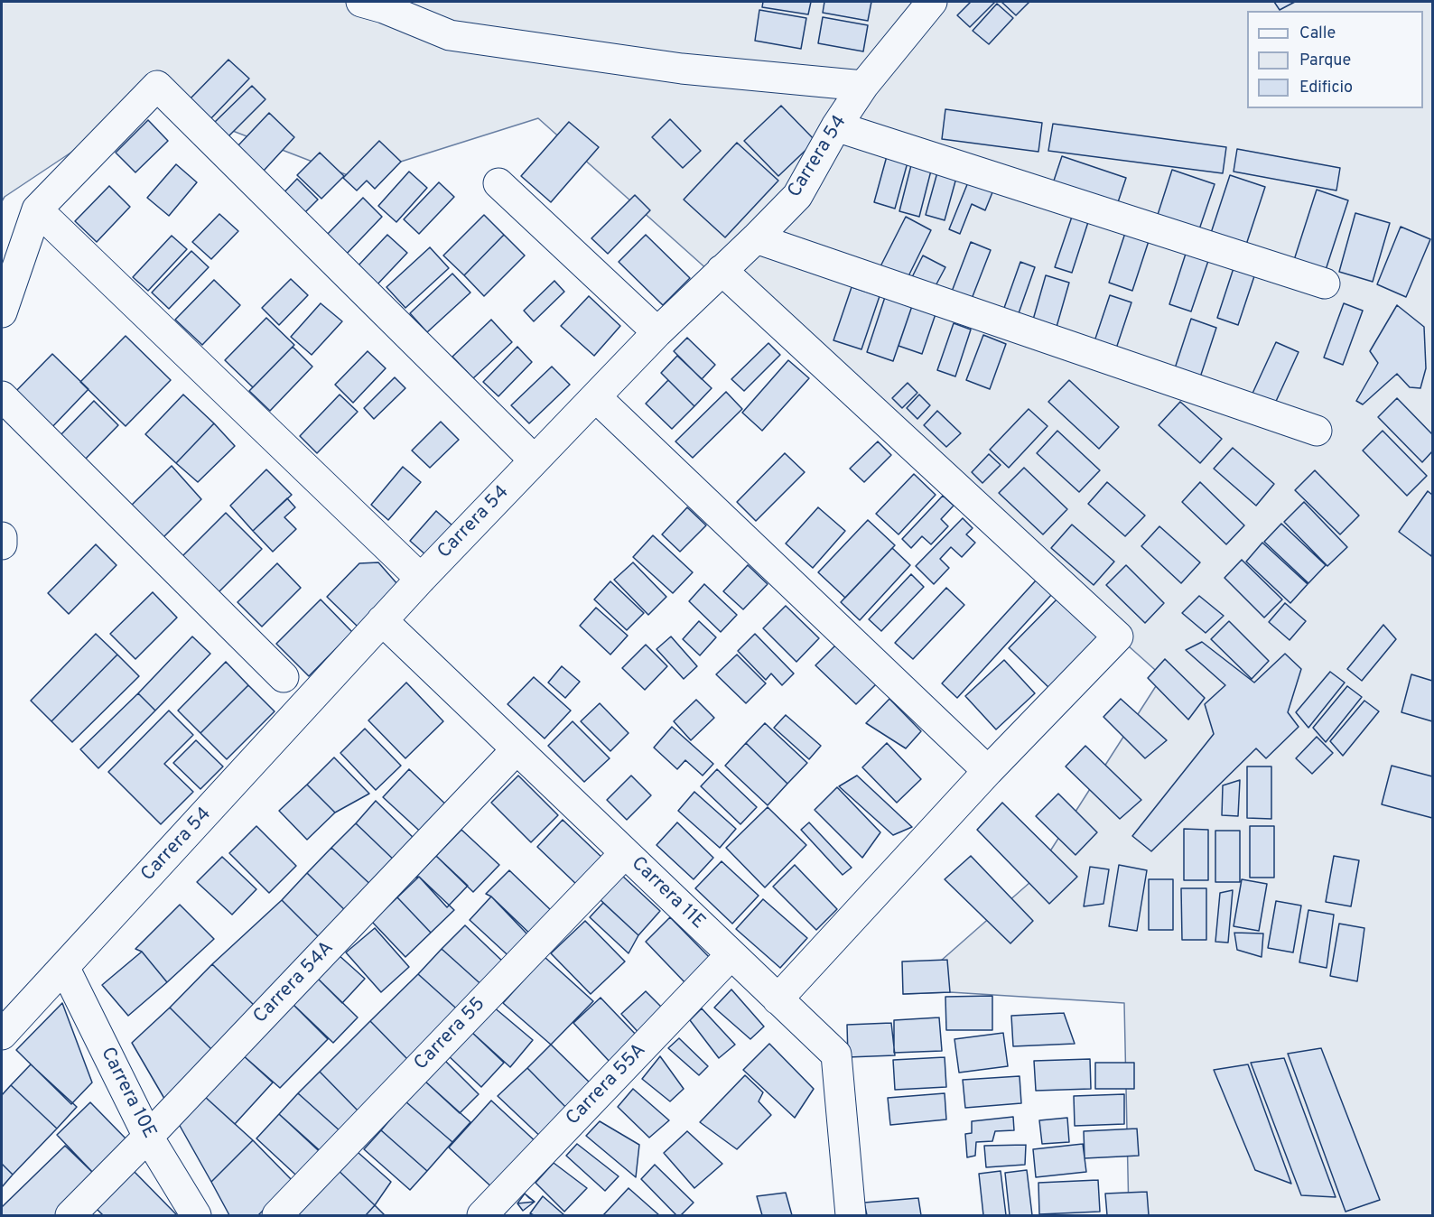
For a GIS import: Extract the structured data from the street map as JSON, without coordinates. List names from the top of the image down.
{
  "streets": {
    "street": [
      "Carrera 54",
      "Carrera 11E",
      "Carrera 54A",
      "Carrera 55",
      "Carrera 55A",
      "Carrera 10E"
    ]
  },
  "crossings": [
    ["Carrera 54", "Carrera 11E"],
    ["Carrera 54", "Carrera 10E"],
    ["Carrera 11E", "Carrera 54A"],
    ["Carrera 11E", "Carrera 55"],
    ["Carrera 11E", "Carrera 55A"],
    ["Carrera 54A", "Carrera 10E"]
  ],
  "legend": ["Calle", "Parque", "Edificio"]
}
